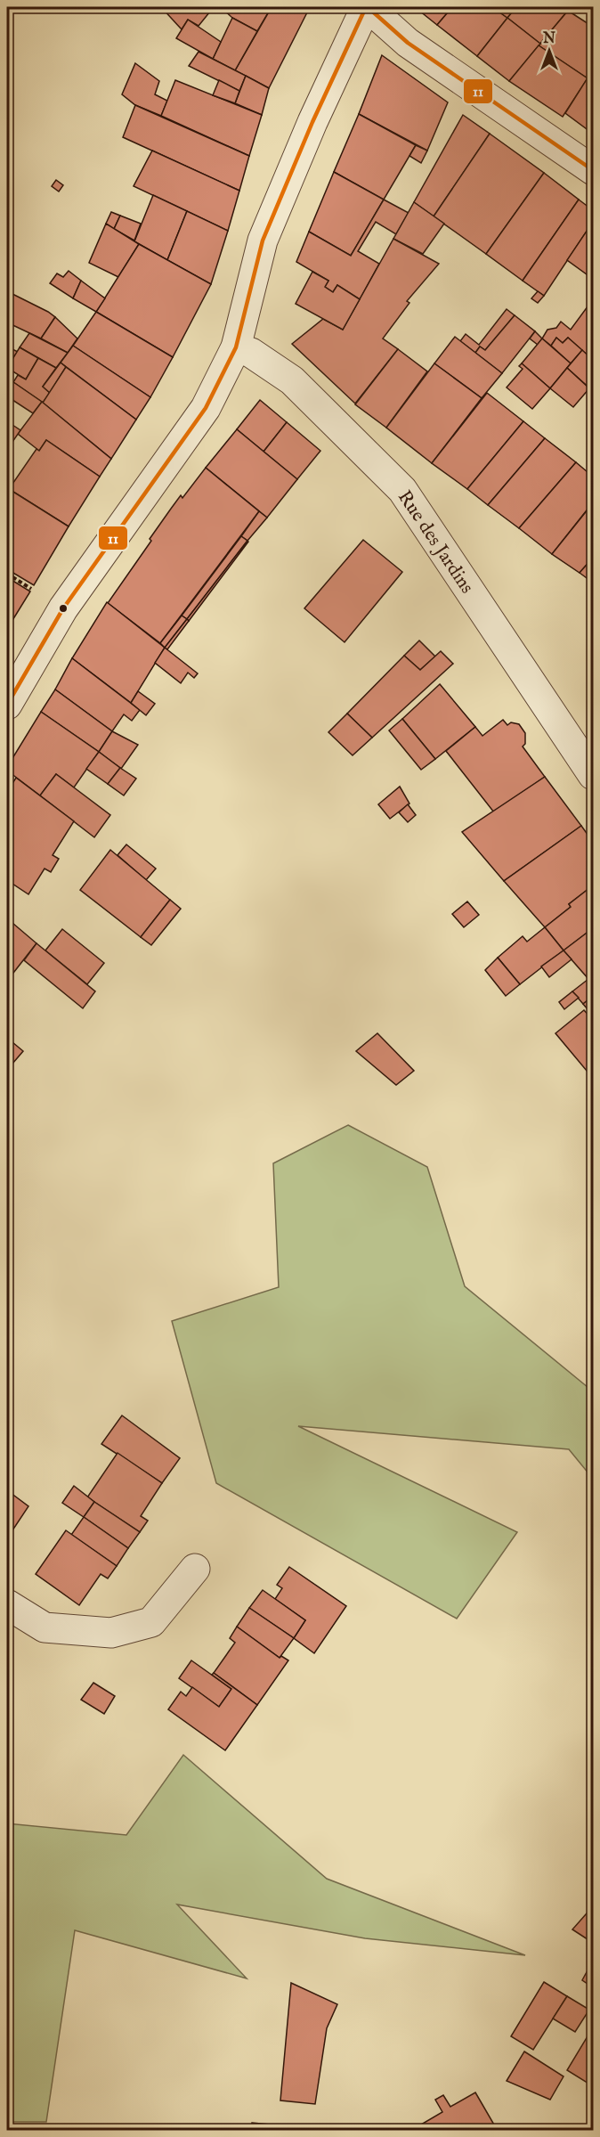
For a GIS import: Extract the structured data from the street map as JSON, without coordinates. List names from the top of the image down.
{
  "streets": {
    "street": ["Rue des Jardins"]
  },
  "lines": ["transit line 11"],
  "north": "top"
}
